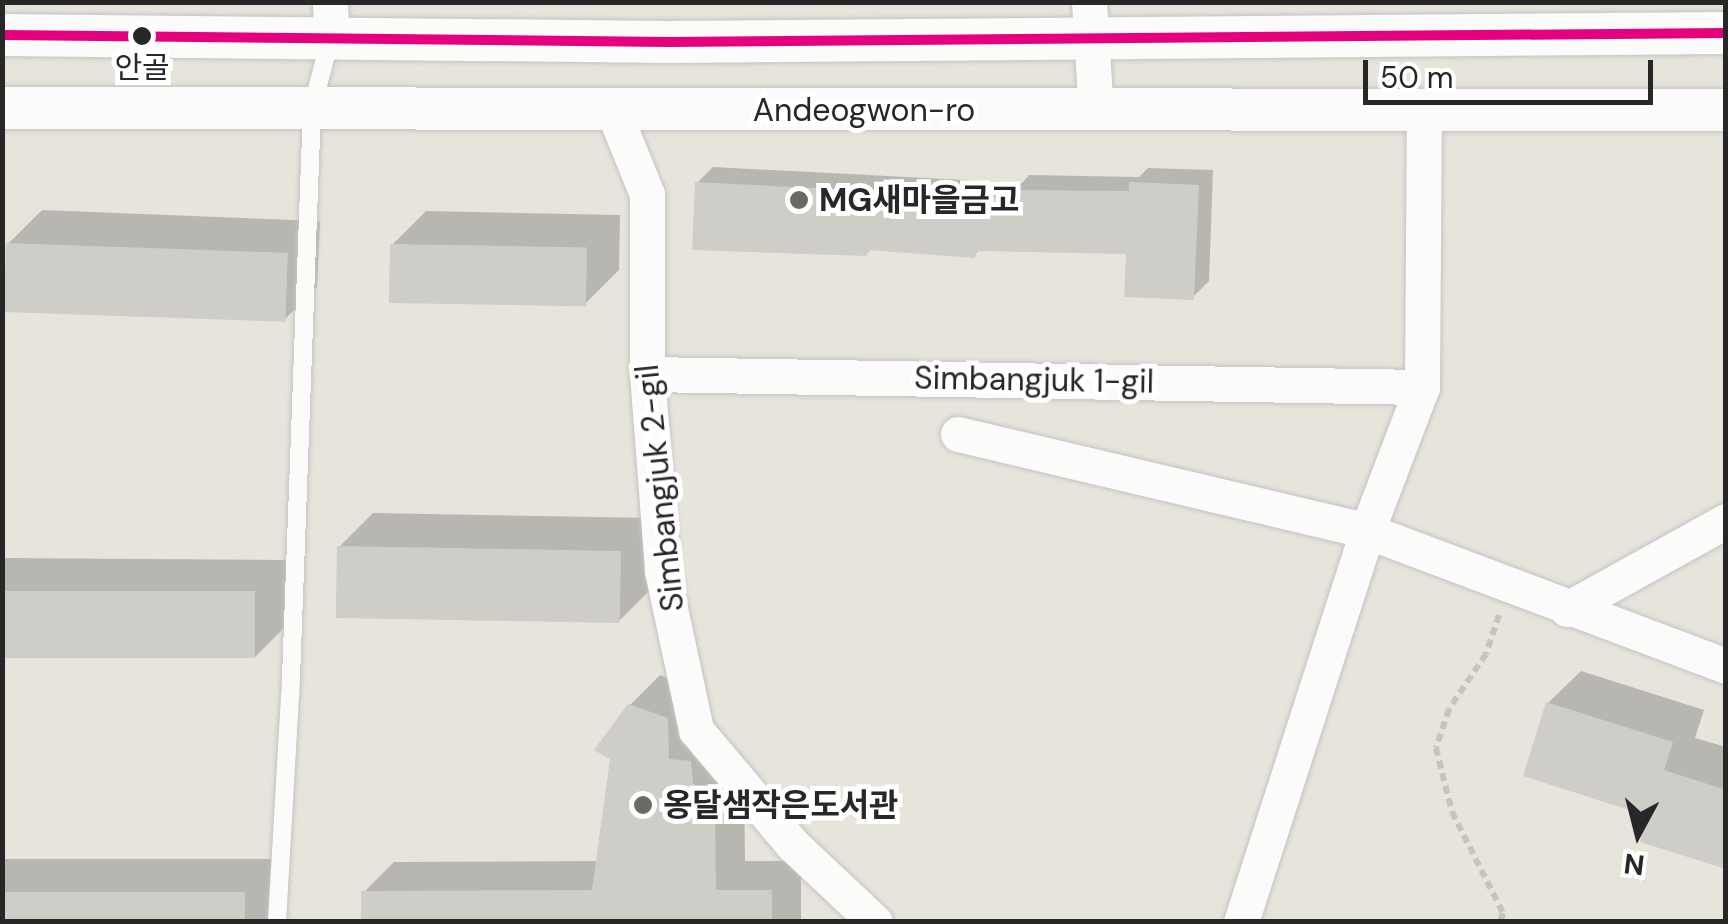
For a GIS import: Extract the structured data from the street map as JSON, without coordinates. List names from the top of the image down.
{
  "streets": {
    "street": ["Andeogwon-ro", "Simbangjuk 1-gil", "Simbangjuk 2-gil"]
  },
  "crossings": [
    ["Andeogwon-ro", "Simbangjuk 2-gil"],
    ["Simbangjuk 1-gil", "Simbangjuk 2-gil"]
  ],
  "places": ["안골", "MG새마을금고", "옹달샘작은도서관"],
  "scale_bar": "50 m",
  "north": "bottom"
}
